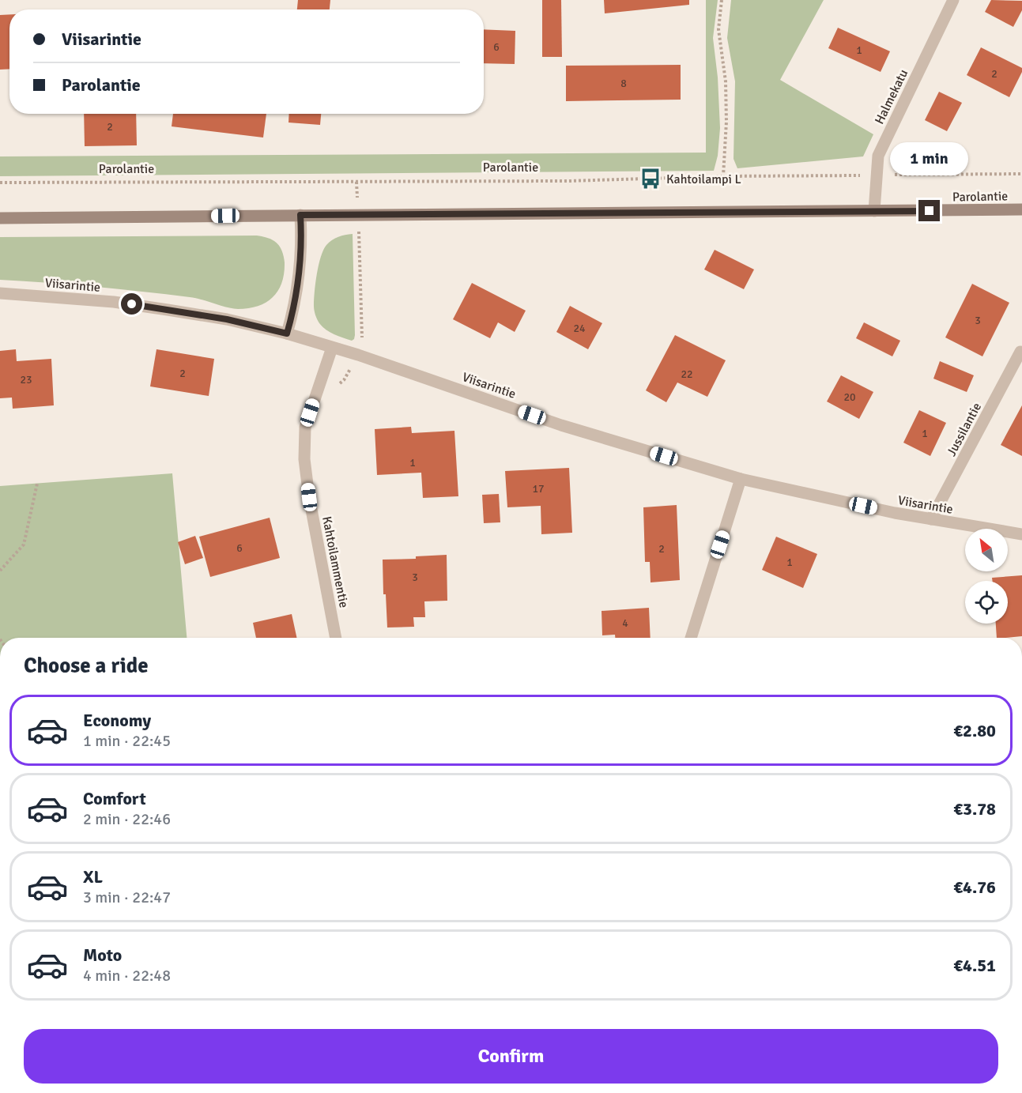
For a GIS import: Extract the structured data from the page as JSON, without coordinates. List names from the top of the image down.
{
  "streets": {
    "main road": ["Parolantie"],
    "street": [
      "Halmekatu",
      "Viisarintie",
      "Jussilantie",
      "Kahtoilammentie"
    ]
  },
  "crossings": [
    ["Halmekatu", "Parolantie"],
    ["Viisarintie", "Jussilantie"],
    ["Viisarintie", "Kahtoilammentie"]
  ],
  "places": {
    "bus stop": ["Kahtoilampi L"]
  },
  "house_numbers": [
    "6",
    "1",
    "2",
    "8",
    "2",
    "3",
    "24",
    "2",
    "22",
    "23",
    "20",
    "1",
    "1",
    "17",
    "6",
    "2",
    "1",
    "3",
    "4"
  ],
  "north": "top left",
  "page": {
    "banner": ["Viisarintie", "Parolantie"],
    "bubble": "1 min",
    "heading": "Choose a ride",
    "list": [
      {
        "name": "Economy",
        "note": "1 min · 22:45",
        "value": "€2.80"
      },
      {
        "name": "Comfort",
        "note": "2 min · 22:46",
        "value": "€3.78"
      },
      {
        "name": "XL",
        "note": "3 min · 22:47",
        "value": "€4.76"
      },
      {
        "name": "Moto",
        "note": "4 min · 22:48",
        "value": "€4.51"
      }
    ],
    "buttons": "Confirm"
  }
}
